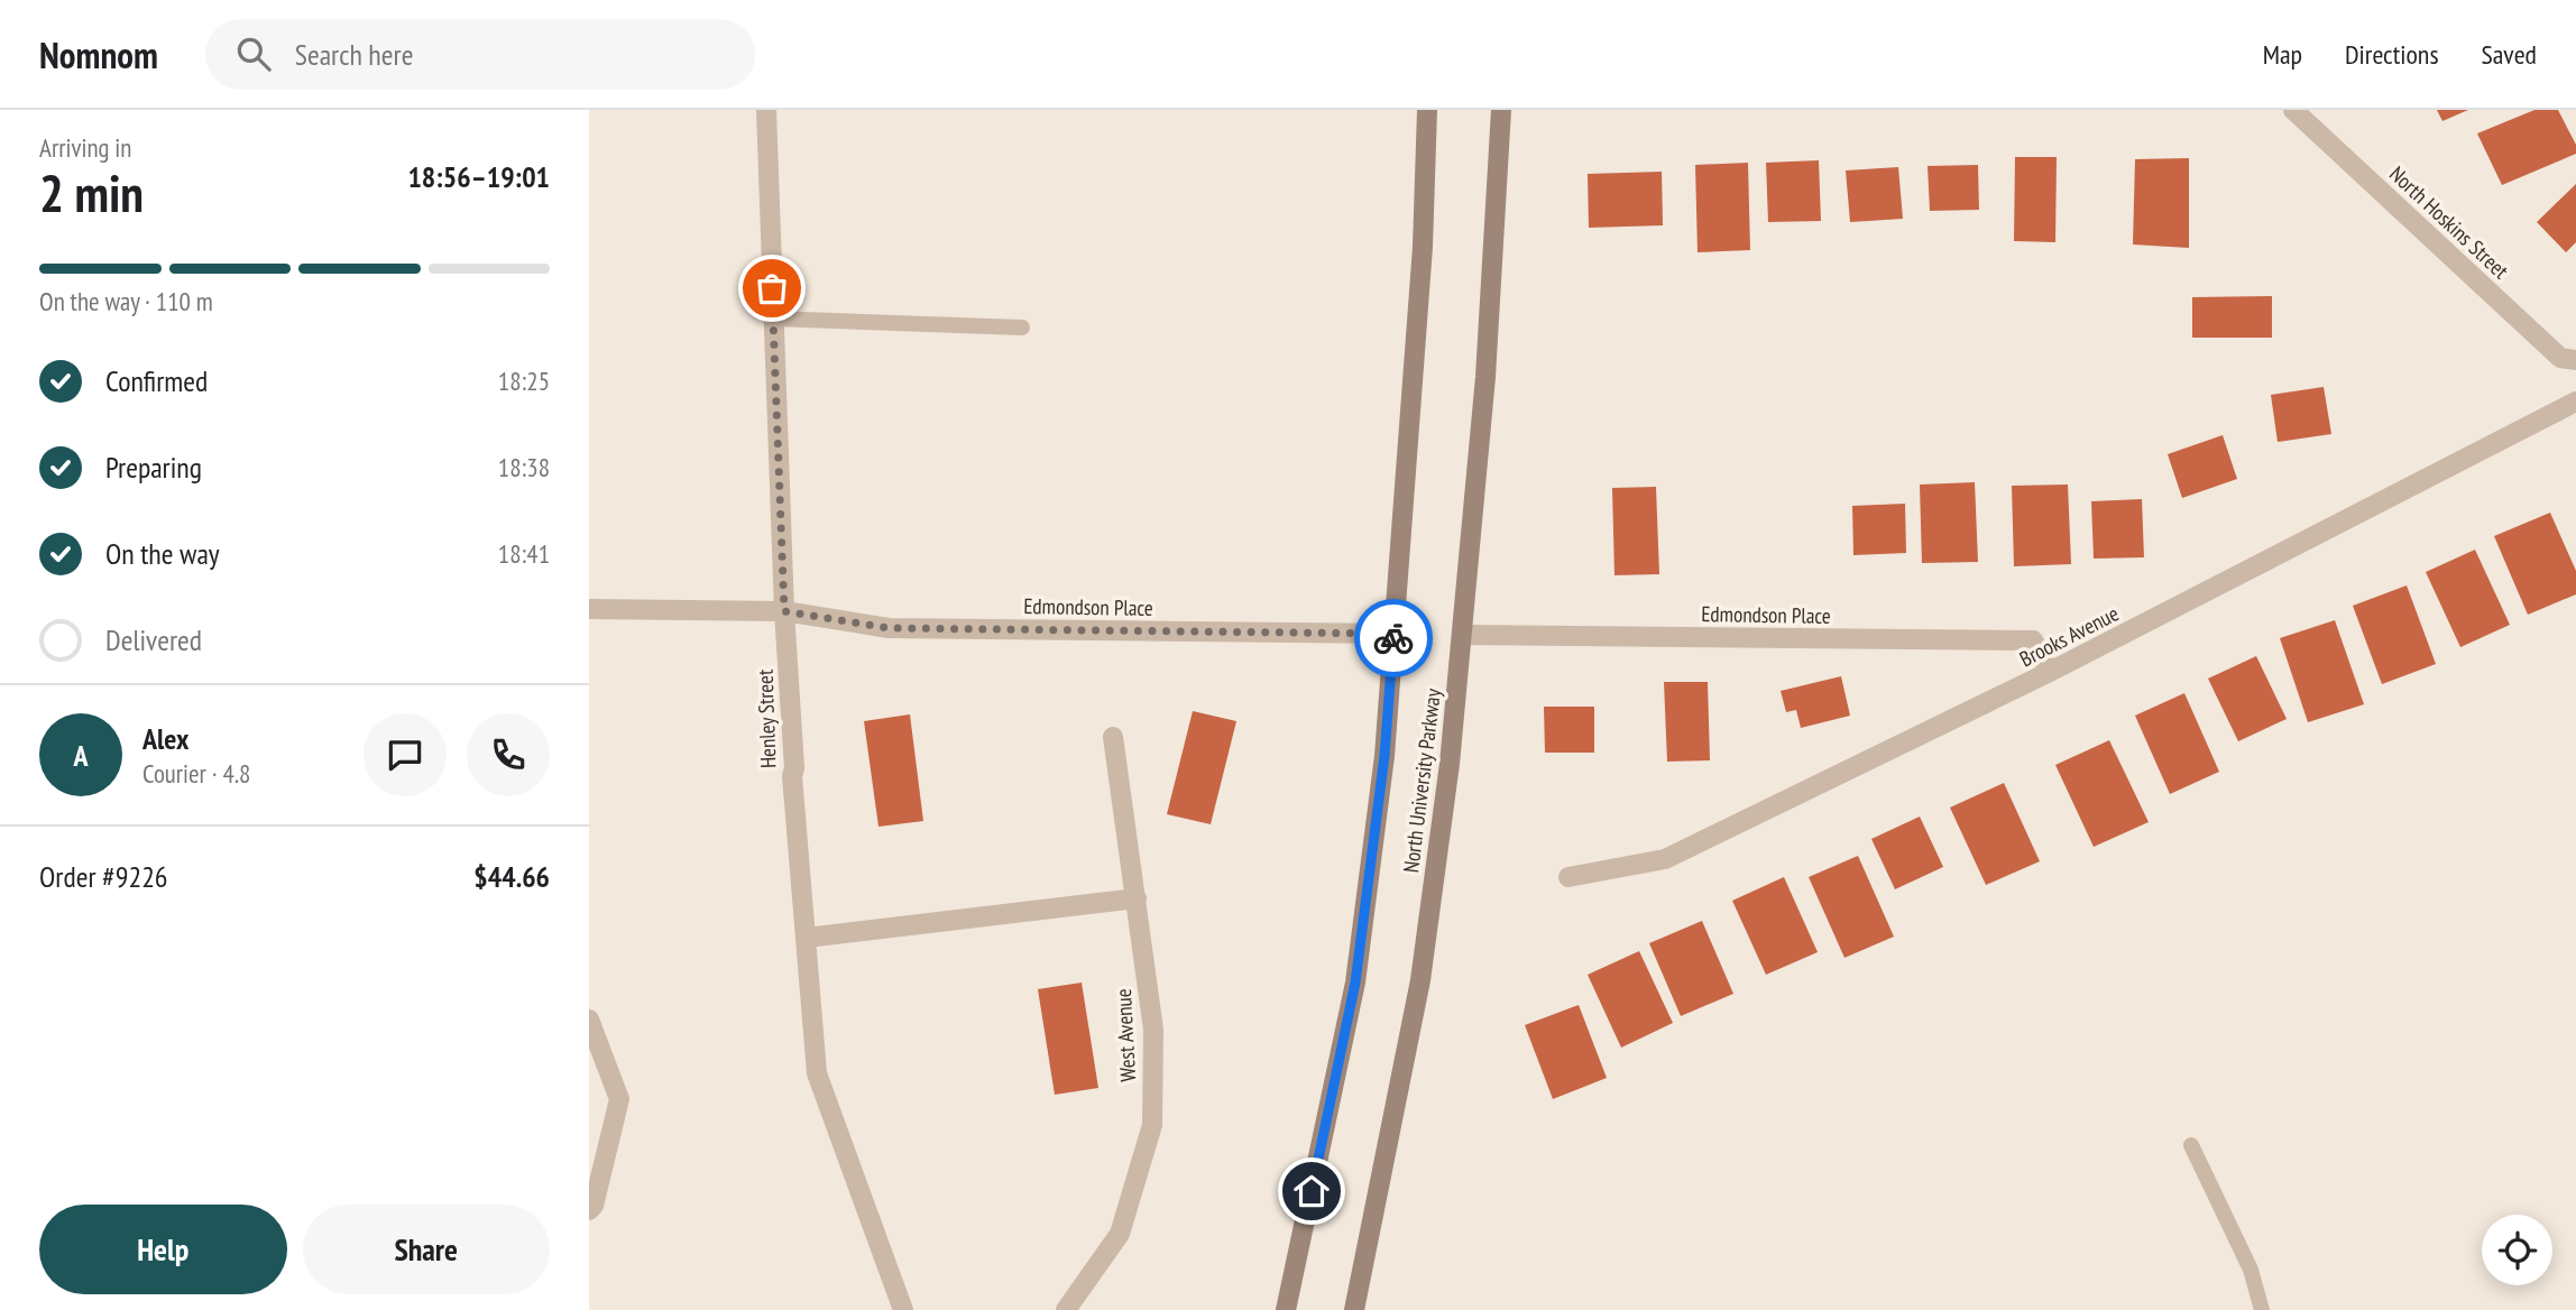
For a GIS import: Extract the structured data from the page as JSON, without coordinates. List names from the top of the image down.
{
  "streets": {
    "main road": ["North University Parkway"],
    "street": [
      "North Hoskins Street",
      "Edmondson Place",
      "Brooks Avenue",
      "Henley Street",
      "West Avenue"
    ]
  },
  "crossings": [
    ["Edmondson Place", "Brooks Avenue"],
    ["Edmondson Place", "Henley Street"],
    ["Edmondson Place", "North University Parkway"]
  ],
  "page": {
    "header": "Nomnom",
    "search": "Search here",
    "nav": ["Map", "Directions", "Saved"],
    "heading": ["2 min", "Arriving in", "18:56–19:01"],
    "panel": [
      "Alex",
      "Courier · 4.8",
      "Order #9226",
      "$44.66"
    ],
    "bar": "On the way · 110 m",
    "list": [
      ["Confirmed", "18:25"],
      ["Preparing", "18:38"],
      ["On the way", "18:41"],
      "Delivered"
    ],
    "round": "A",
    "buttons": ["Help", "Share"]
  }
}
